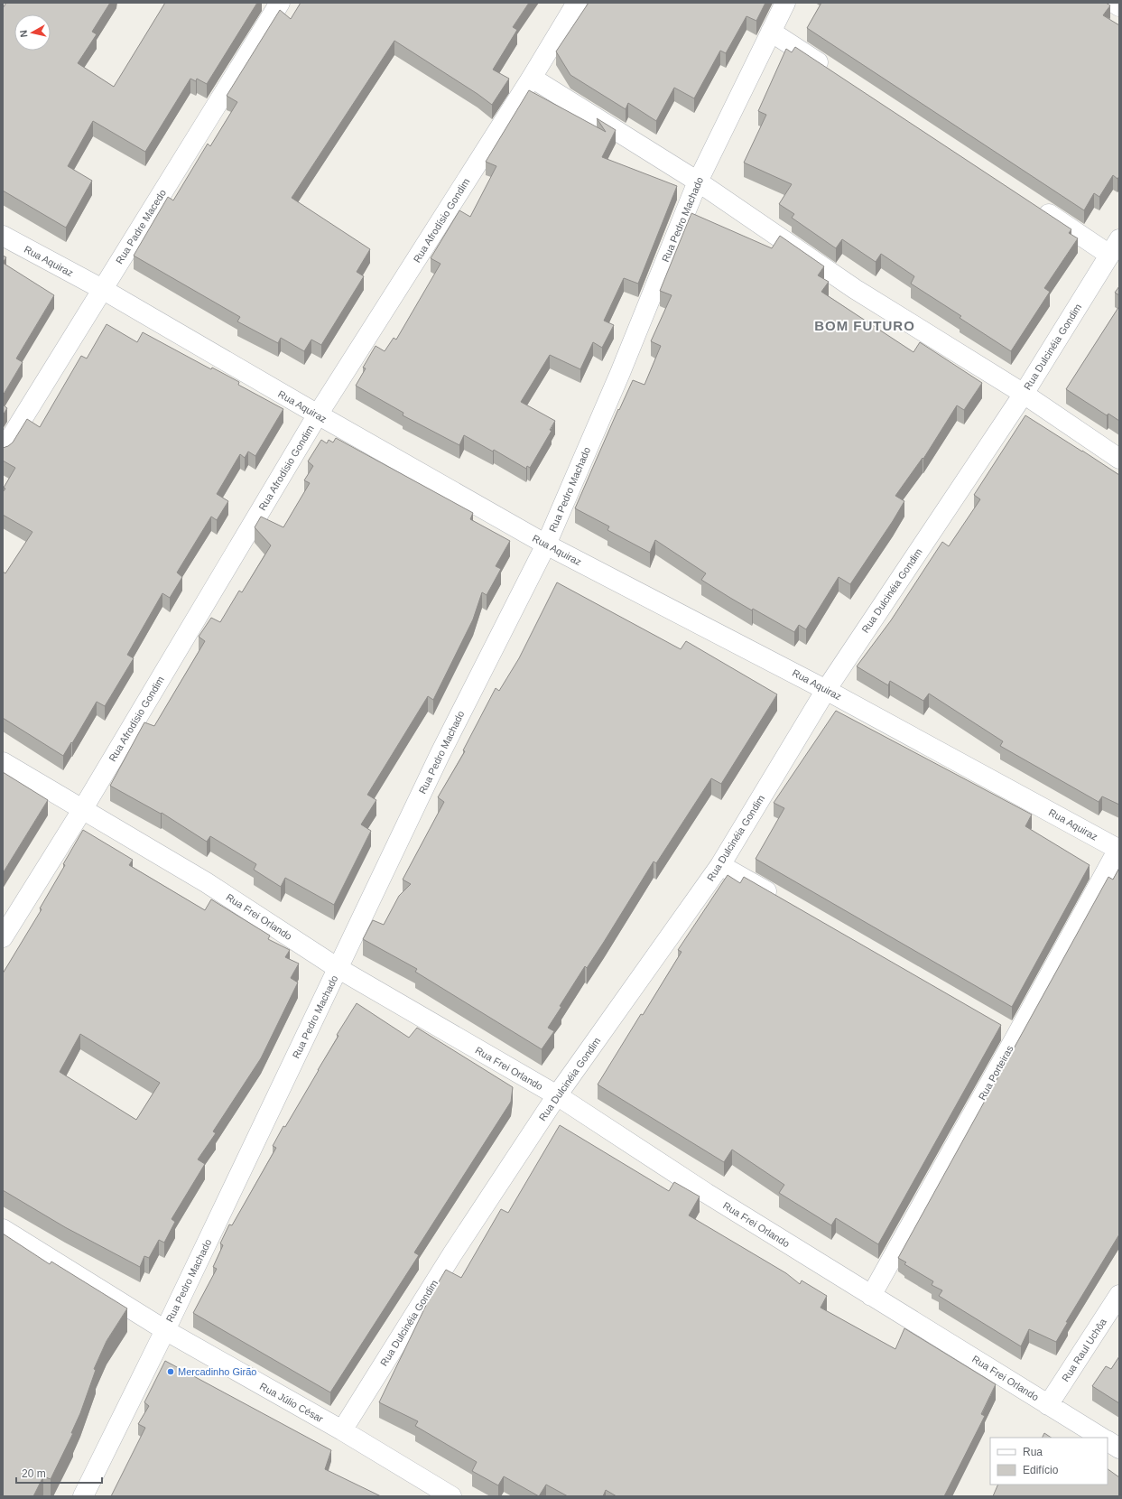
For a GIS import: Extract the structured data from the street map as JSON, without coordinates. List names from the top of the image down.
{
  "streets": {
    "street": [
      "Rua Pedro Machado",
      "Rua Afrodísio Gondim",
      "Rua Padre Macedo",
      "Rua Aquiraz",
      "Rua Dulcinéia Gondim",
      "Rua Frei Orlando",
      "Rua Porteiras",
      "Rua Raul Uchôa",
      "Rua Júlio César"
    ]
  },
  "crossings": [
    ["Rua Pedro Machado", "Rua Aquiraz"],
    ["Rua Pedro Machado", "Rua Frei Orlando"],
    ["Rua Pedro Machado", "Rua Júlio César"],
    ["Rua Afrodísio Gondim", "Rua Aquiraz"],
    ["Rua Afrodísio Gondim", "Rua Frei Orlando"],
    ["Rua Padre Macedo", "Rua Aquiraz"],
    ["Rua Aquiraz", "Rua Dulcinéia Gondim"],
    ["Rua Aquiraz", "Rua Porteiras"],
    ["Rua Dulcinéia Gondim", "Rua Frei Orlando"],
    ["Rua Dulcinéia Gondim", "Rua Júlio César"],
    ["Rua Frei Orlando", "Rua Porteiras"],
    ["Rua Frei Orlando", "Rua Raul Uchôa"]
  ],
  "districts": ["BOM FUTURO"],
  "places": ["Mercadinho Girão"],
  "legend": ["Rua", "Edifício"],
  "scale_bar": "20 m",
  "north": "left"
}
